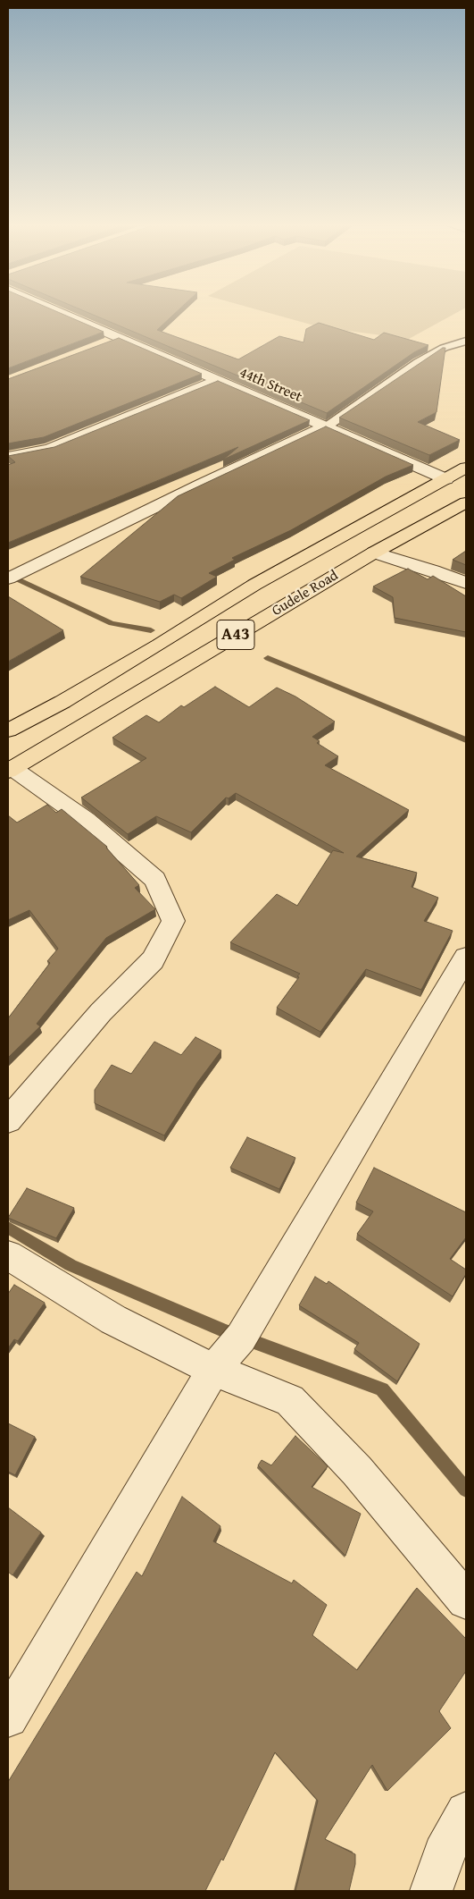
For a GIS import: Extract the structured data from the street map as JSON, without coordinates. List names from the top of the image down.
{
  "streets": {
    "highway": ["Gudele Road", "A43"],
    "street": ["44th Street"]
  },
  "crossings": [
    ["44th Street", "Gudele Road"]
  ]
}
